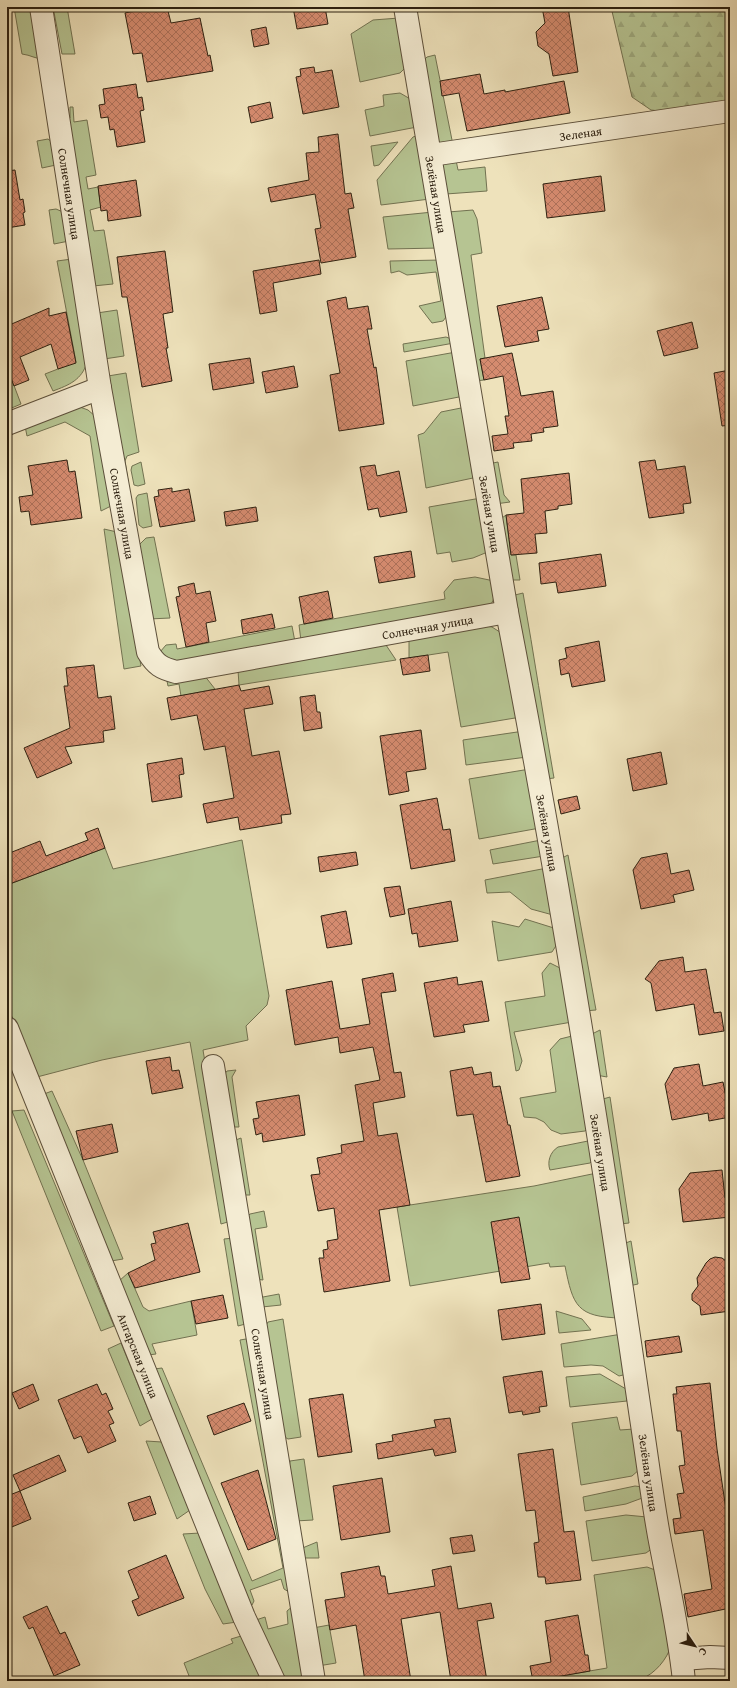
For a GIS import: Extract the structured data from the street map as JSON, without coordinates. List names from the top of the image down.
{
  "streets": {
    "street": [
      "Зеленая",
      "Солнечная улица",
      "Зелёная улица",
      "Ангарская улица"
    ]
  },
  "crossings": [
    ["Зеленая", "Зелёная улица"],
    ["Солнечная улица", "Зелёная улица"]
  ],
  "north": "bottom right"
}
